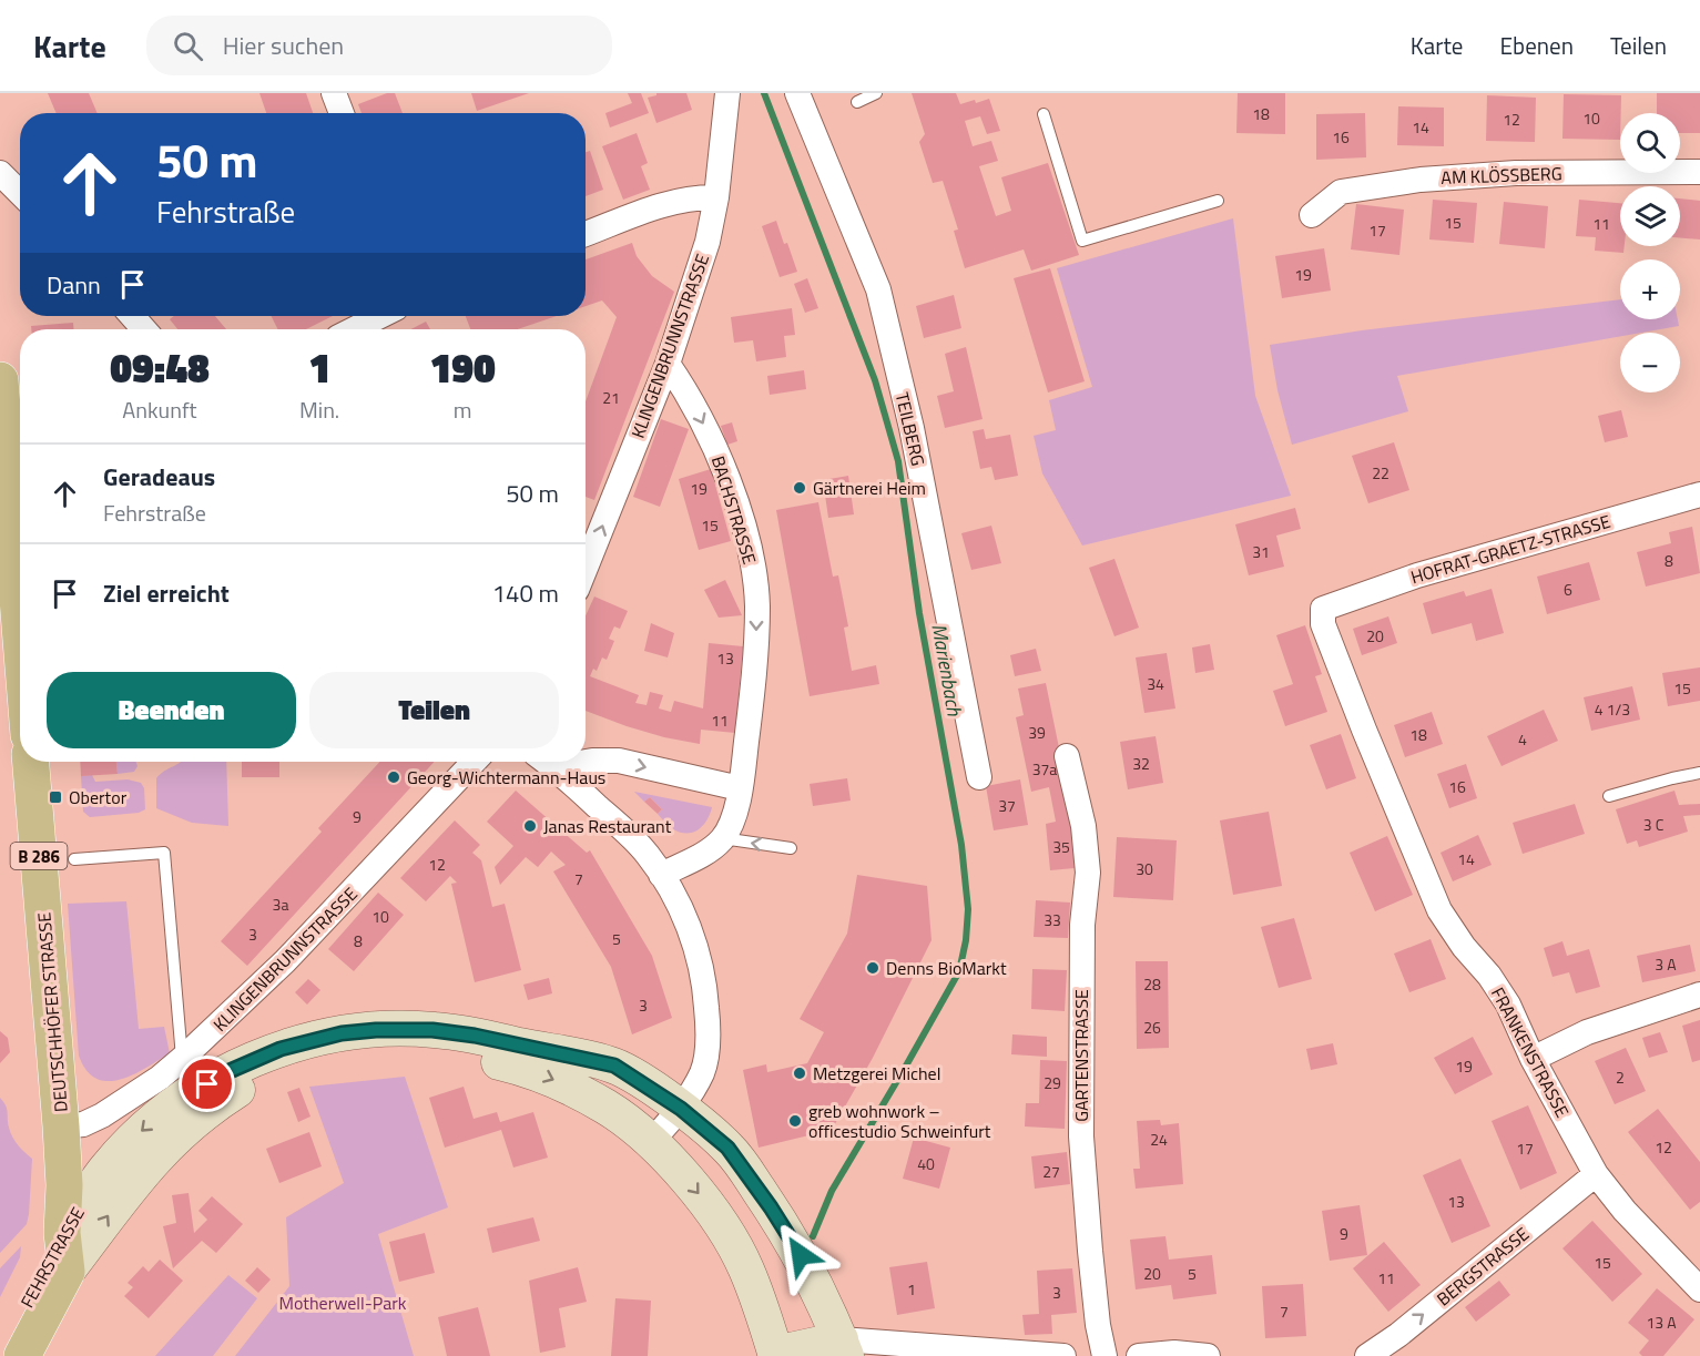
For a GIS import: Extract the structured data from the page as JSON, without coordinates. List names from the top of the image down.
{
  "streets": {
    "main road": ["B 286", "DEUTSCHHÖFER STRASSE", "FEHRSTRASSE"],
    "street": [
      "AM KLÖSSBERG",
      "KLINGENBRUNNSTRASSE",
      "TEILBERG",
      "BACHSTRASSE",
      "HOFRAT-GRAETZ-STRASSE",
      "FRANKENSTRASSE",
      "GARTENSTRASSE",
      "BERGSTRASSE"
    ]
  },
  "crossings": [
    ["KLINGENBRUNNSTRASSE", "BACHSTRASSE"],
    ["KLINGENBRUNNSTRASSE", "DEUTSCHHÖFER STRASSE"],
    ["HOFRAT-GRAETZ-STRASSE", "FRANKENSTRASSE"],
    ["DEUTSCHHÖFER STRASSE", "FEHRSTRASSE"],
    ["FRANKENSTRASSE", "BERGSTRASSE"]
  ],
  "one_way": ["BACHSTRASSE", "BERGSTRASSE"],
  "water": ["Marienbach"],
  "parks": ["Motherwell-Park"],
  "places": {
    "other": [
      "Gärtnerei Heim",
      "Georg-Wichtermann-Haus",
      "Janas Restaurant",
      "Denns BioMarkt",
      "Metzgerei Michel",
      "greb wohnwork – officestudio Schweinfurt"
    ],
    "transit": ["Obertor"]
  },
  "house_numbers": [
    "18",
    "10",
    "12",
    "14",
    "16",
    "15",
    "11",
    "17",
    "19",
    "21",
    "22",
    "19",
    "15",
    "31",
    "8",
    "6",
    "20",
    "13",
    "34",
    "15",
    "4 1/3",
    "11",
    "39",
    "18",
    "4",
    "32",
    "37a",
    "16",
    "37",
    "9",
    "3 C",
    "35",
    "14",
    "12",
    "30",
    "7",
    "3a",
    "10",
    "33",
    "3",
    "5",
    "8",
    "3 A",
    "28",
    "3",
    "26",
    "19",
    "2",
    "29",
    "24",
    "12",
    "17",
    "40",
    "27",
    "13",
    "9",
    "15",
    "20",
    "5",
    "11",
    "1",
    "3",
    "7",
    "13 A"
  ],
  "page": {
    "header": "Karte",
    "search": "Hier suchen",
    "nav": ["Karte", "Ebenen", "Teilen"],
    "map_buttons": ["+", "−"],
    "turn": ["50 m", "Fehrstraße"],
    "then": "Dann",
    "eta": [
      "09:48",
      "Ankunft",
      "1",
      "Min.",
      "190",
      "m"
    ],
    "list": [
      {
        "name": "Geradeaus",
        "note": "Fehrstraße",
        "value": "50 m"
      },
      {
        "name": "Ziel erreicht",
        "value": "140 m"
      }
    ],
    "buttons": ["Beenden", "Teilen"]
  }
}
